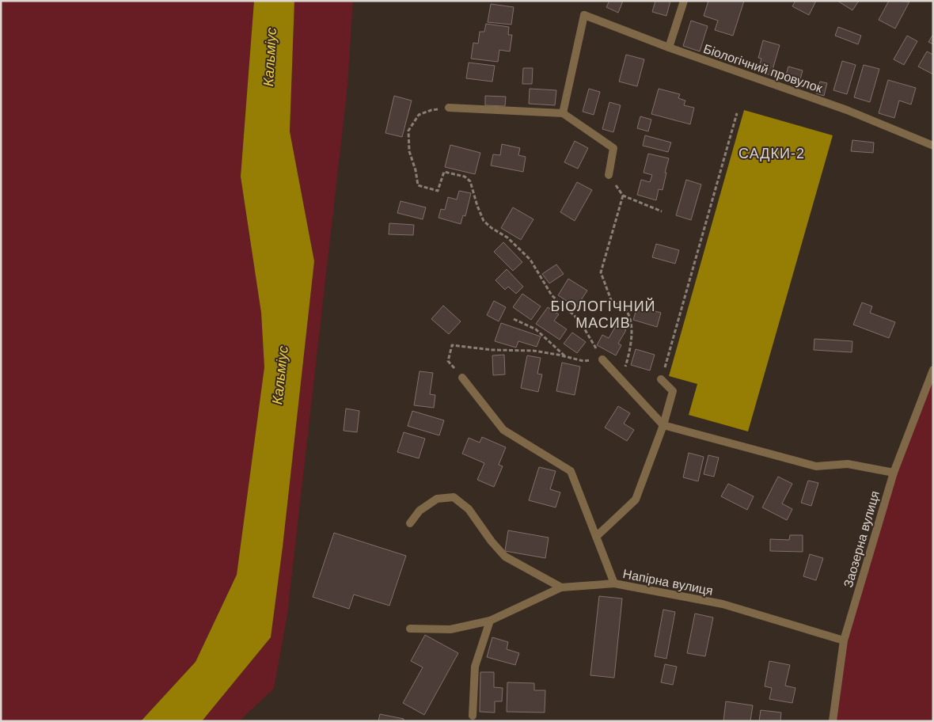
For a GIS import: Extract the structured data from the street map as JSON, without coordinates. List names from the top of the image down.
{
  "streets": {
    "street": ["Біологічний провулок", "Заозерна вулиця", "Напірна вулиця"]
  },
  "crossings": [
    ["Заозерна вулиця", "Напірна вулиця"]
  ],
  "districts": ["САДКИ-2", "БІОЛОГІЧНИЙ МАСИВ"],
  "water": ["Кальміус"]
}
